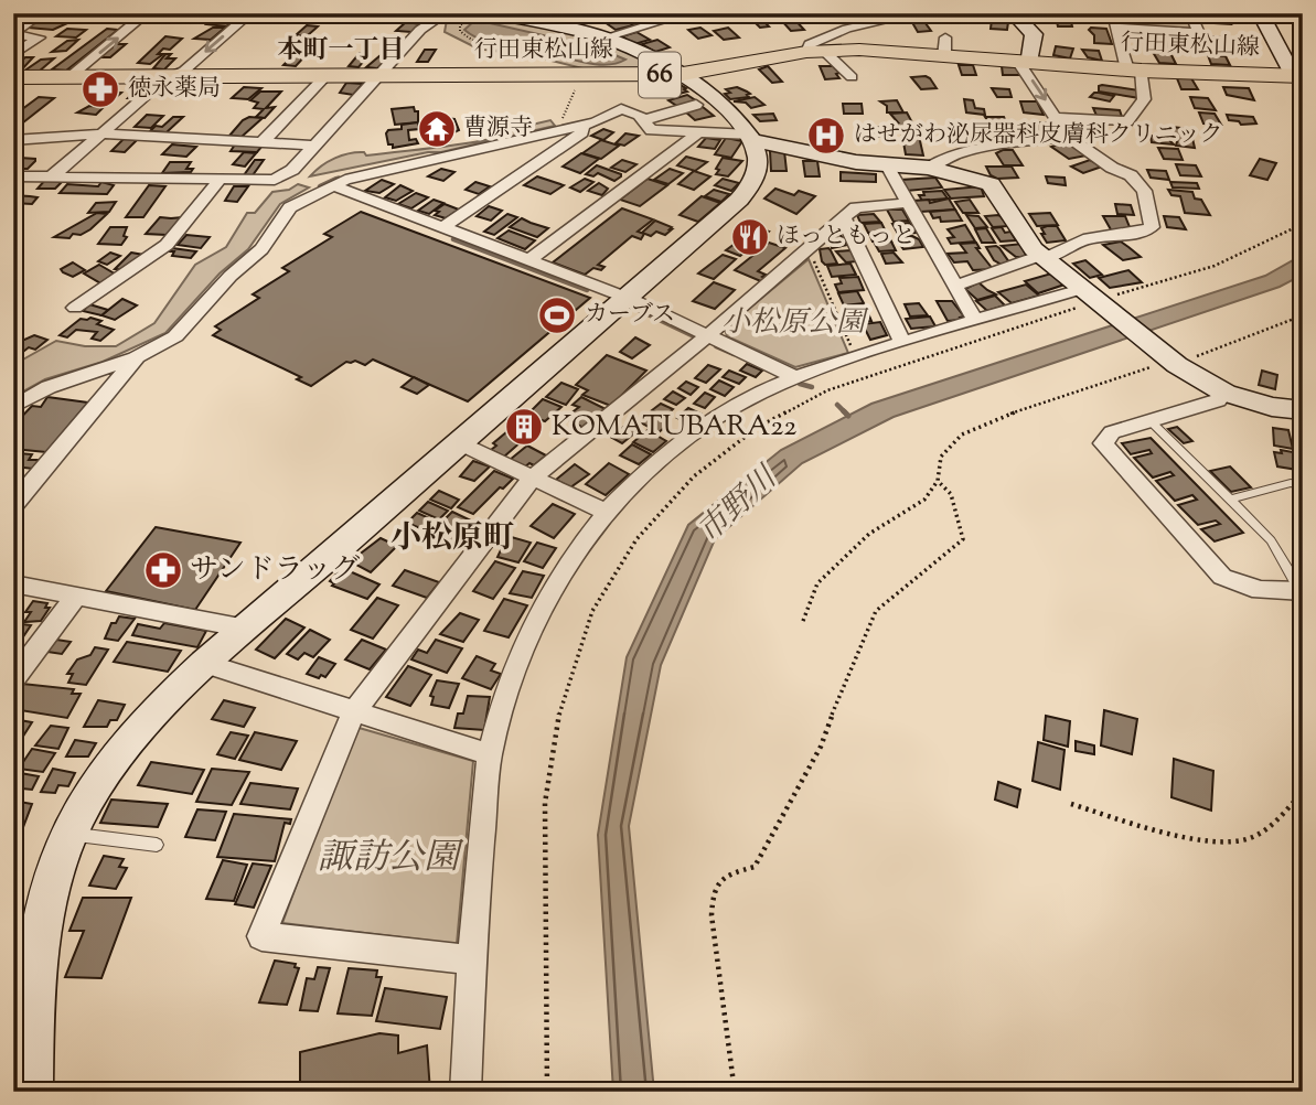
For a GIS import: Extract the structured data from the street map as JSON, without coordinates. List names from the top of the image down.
{
  "streets": {
    "main road": ["行田東松山線", "66"]
  },
  "districts": ["本町一丁目", "小松原町"],
  "water": ["市野川"],
  "parks": ["小松原公園", "諏訪公園"],
  "places": {
    "pharmacy": ["徳永薬局", "サンドラッグ"],
    "temple": ["曹源寺"],
    "hospital": ["はせがわ泌尿器科皮膚科クリニック"],
    "restaurant": ["ほっともっと"],
    "sports": ["カーブス"],
    "building": ["KOMATUBARA22"]
  }
}
